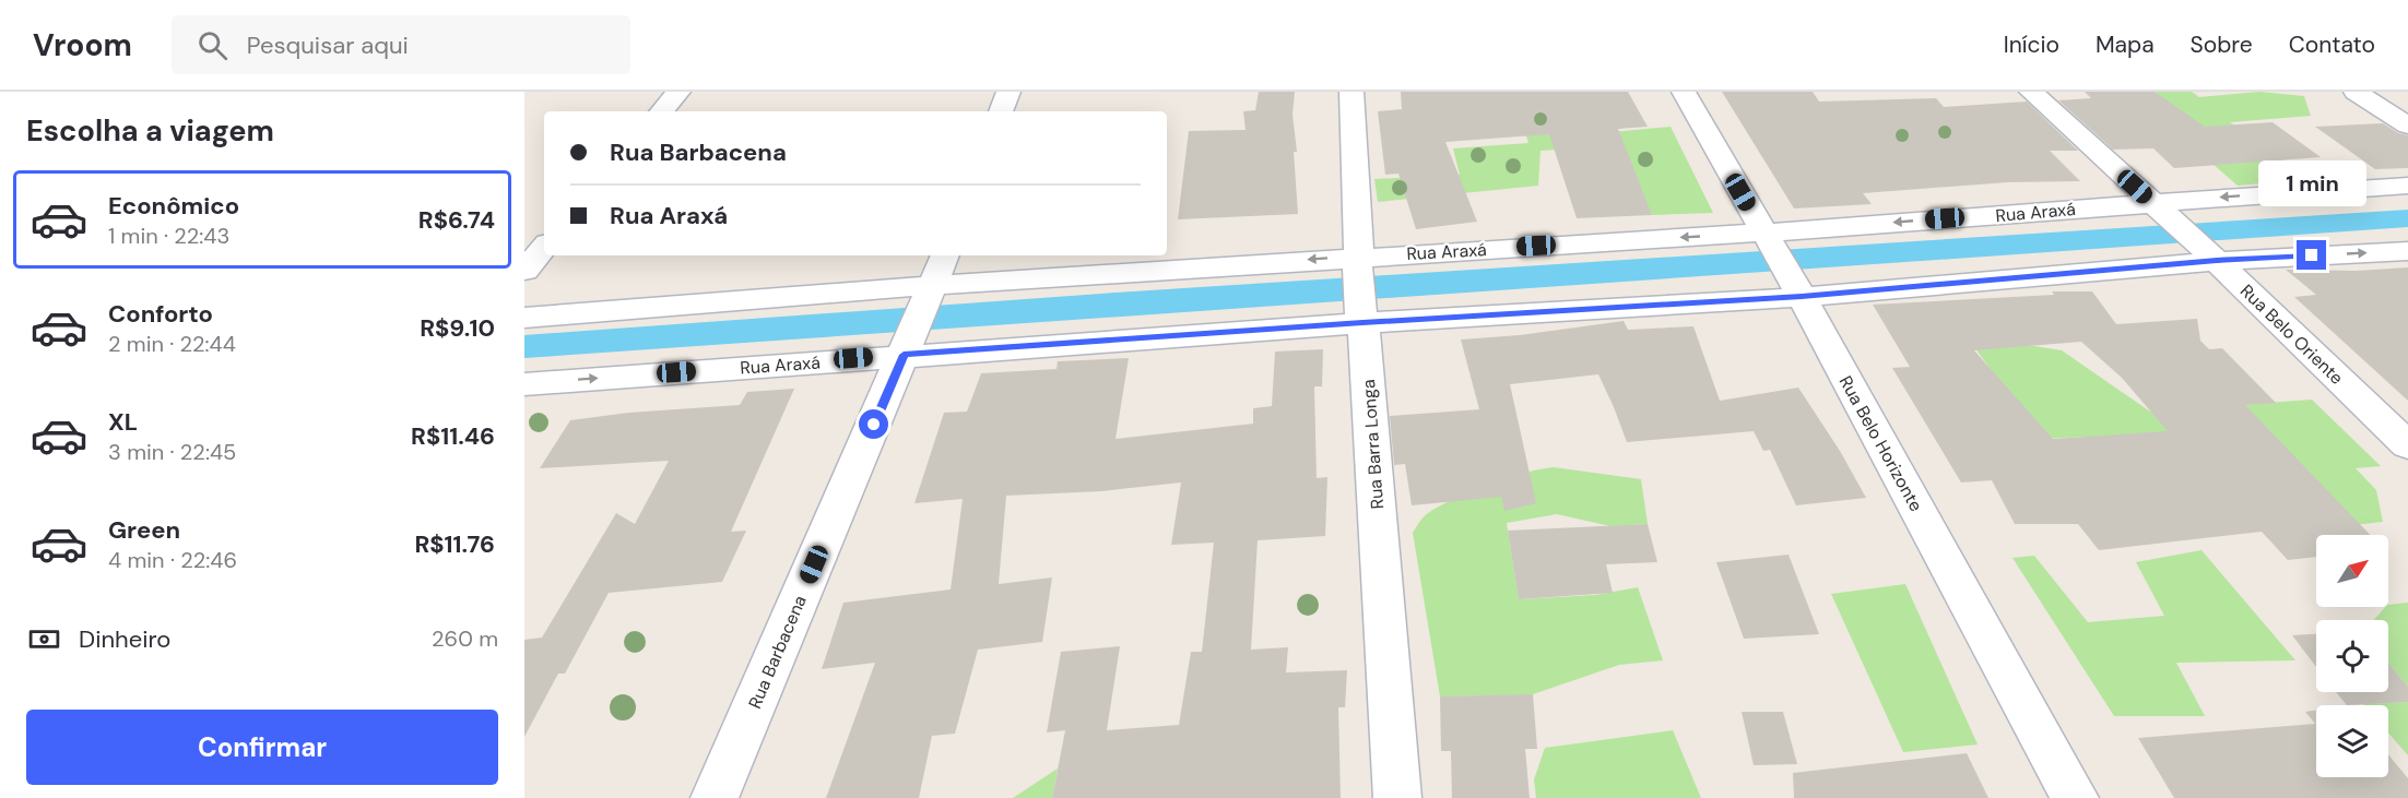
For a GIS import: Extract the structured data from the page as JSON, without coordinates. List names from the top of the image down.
{
  "streets": {
    "street": [
      "Rua Araxá",
      "Rua Belo Oriente",
      "Rua Belo Horizonte",
      "Rua Barra Longa",
      "Rua Barbacena"
    ]
  },
  "crossings": [
    ["Rua Araxá", "Rua Belo Oriente"],
    ["Rua Araxá", "Rua Belo Horizonte"],
    ["Rua Araxá", "Rua Barra Longa"],
    ["Rua Araxá", "Rua Barbacena"]
  ],
  "north": "top right",
  "page": {
    "header": "Vroom",
    "search": "Pesquisar aqui",
    "nav": [
      "Início",
      "Mapa",
      "Sobre",
      "Contato"
    ],
    "heading": "Escolha a viagem",
    "banner": ["Rua Barbacena", "Rua Araxá"],
    "bubble": "1 min",
    "list": [
      {
        "name": "Econômico",
        "note": "1 min · 22:43",
        "value": "R$6.74"
      },
      {
        "name": "Conforto",
        "note": "2 min · 22:44",
        "value": "R$9.10"
      },
      {
        "name": "XL",
        "note": "3 min · 22:45",
        "value": "R$11.46"
      },
      {
        "name": "Green",
        "note": "4 min · 22:46",
        "value": "R$11.76"
      }
    ],
    "pay": ["Dinheiro", "260 m"],
    "buttons": "Confirmar"
  }
}
